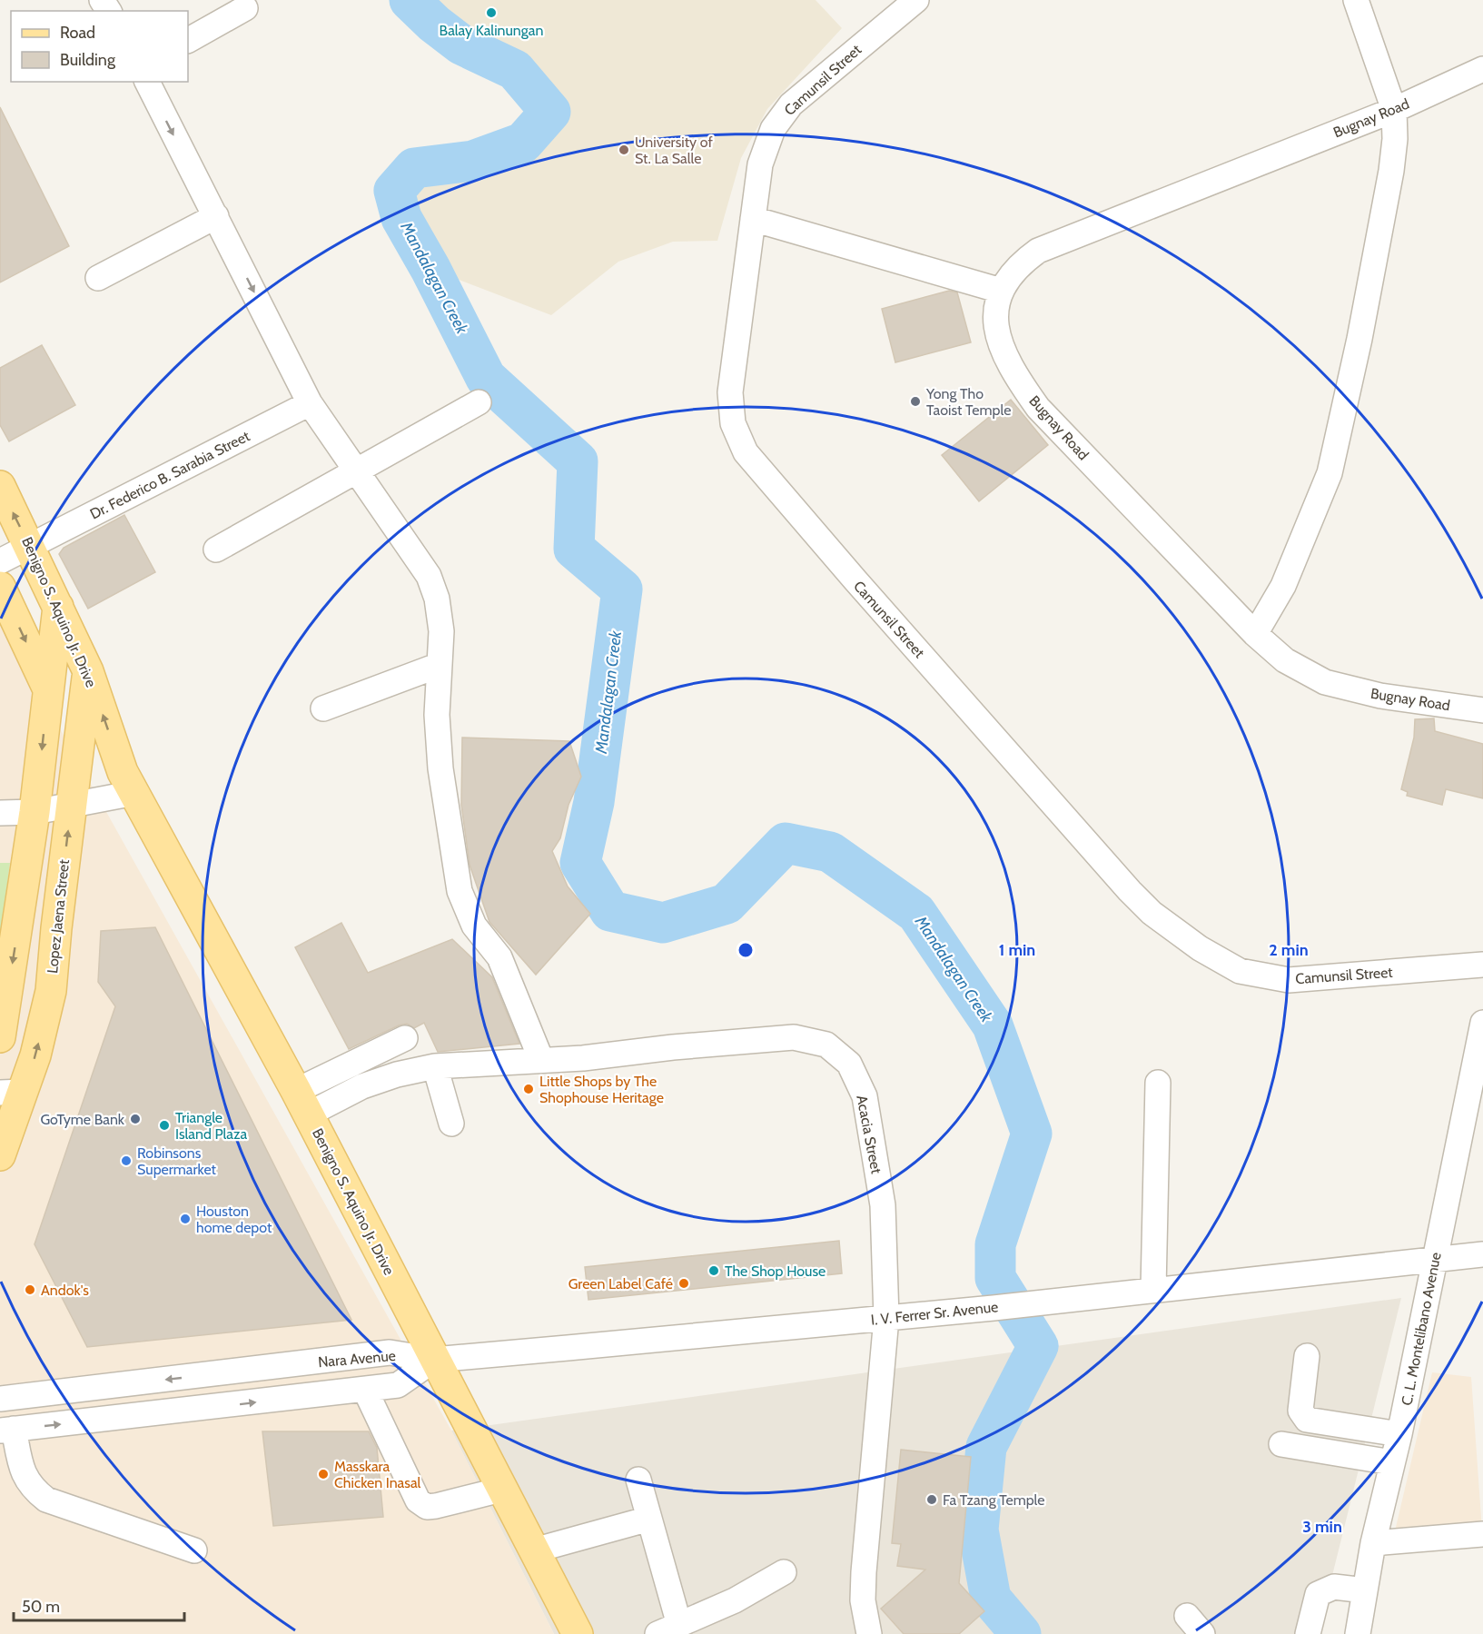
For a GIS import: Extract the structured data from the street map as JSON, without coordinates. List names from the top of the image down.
{
  "streets": {
    "main road": ["Benigno S. Aquino Jr. Drive", "Lopez Jaena Street"],
    "street": [
      "Camunsil Street",
      "Bugnay Road",
      "Dr. Federico B. Sarabia Street",
      "Acacia Street",
      "I. V. Ferrer Sr. Avenue",
      "C. L. Montelibano Avenue",
      "Nara Avenue"
    ]
  },
  "crossings": [
    ["Dr. Federico B. Sarabia Street", "Benigno S. Aquino Jr. Drive"],
    ["Benigno S. Aquino Jr. Drive", "Lopez Jaena Street"],
    ["Benigno S. Aquino Jr. Drive", "Acacia Street"],
    ["Benigno S. Aquino Jr. Drive", "I. V. Ferrer Sr. Avenue"],
    ["Benigno S. Aquino Jr. Drive", "Nara Avenue"],
    ["Acacia Street", "I. V. Ferrer Sr. Avenue"],
    ["I. V. Ferrer Sr. Avenue", "C. L. Montelibano Avenue"],
    ["I. V. Ferrer Sr. Avenue", "Nara Avenue"]
  ],
  "water": ["Mandalagan Creek"],
  "places": [
    "Balay Kalinungan",
    "University of St. La Salle",
    "Yong Tho Taoist Temple",
    "Little Shops by The Shophouse Heritage",
    "GoTyme Bank",
    "Triangle Island Plaza",
    "Robinsons Supermarket",
    "Houston home depot",
    "The Shop House",
    "Green Label Café",
    "Andok's",
    "Masskara Chicken Inasal",
    "Fa Tzang Temple"
  ],
  "legend": ["Road", "Building"],
  "scale_bar": "50 m",
  "rings": ["1 min", "2 min", "3 min"]
}
